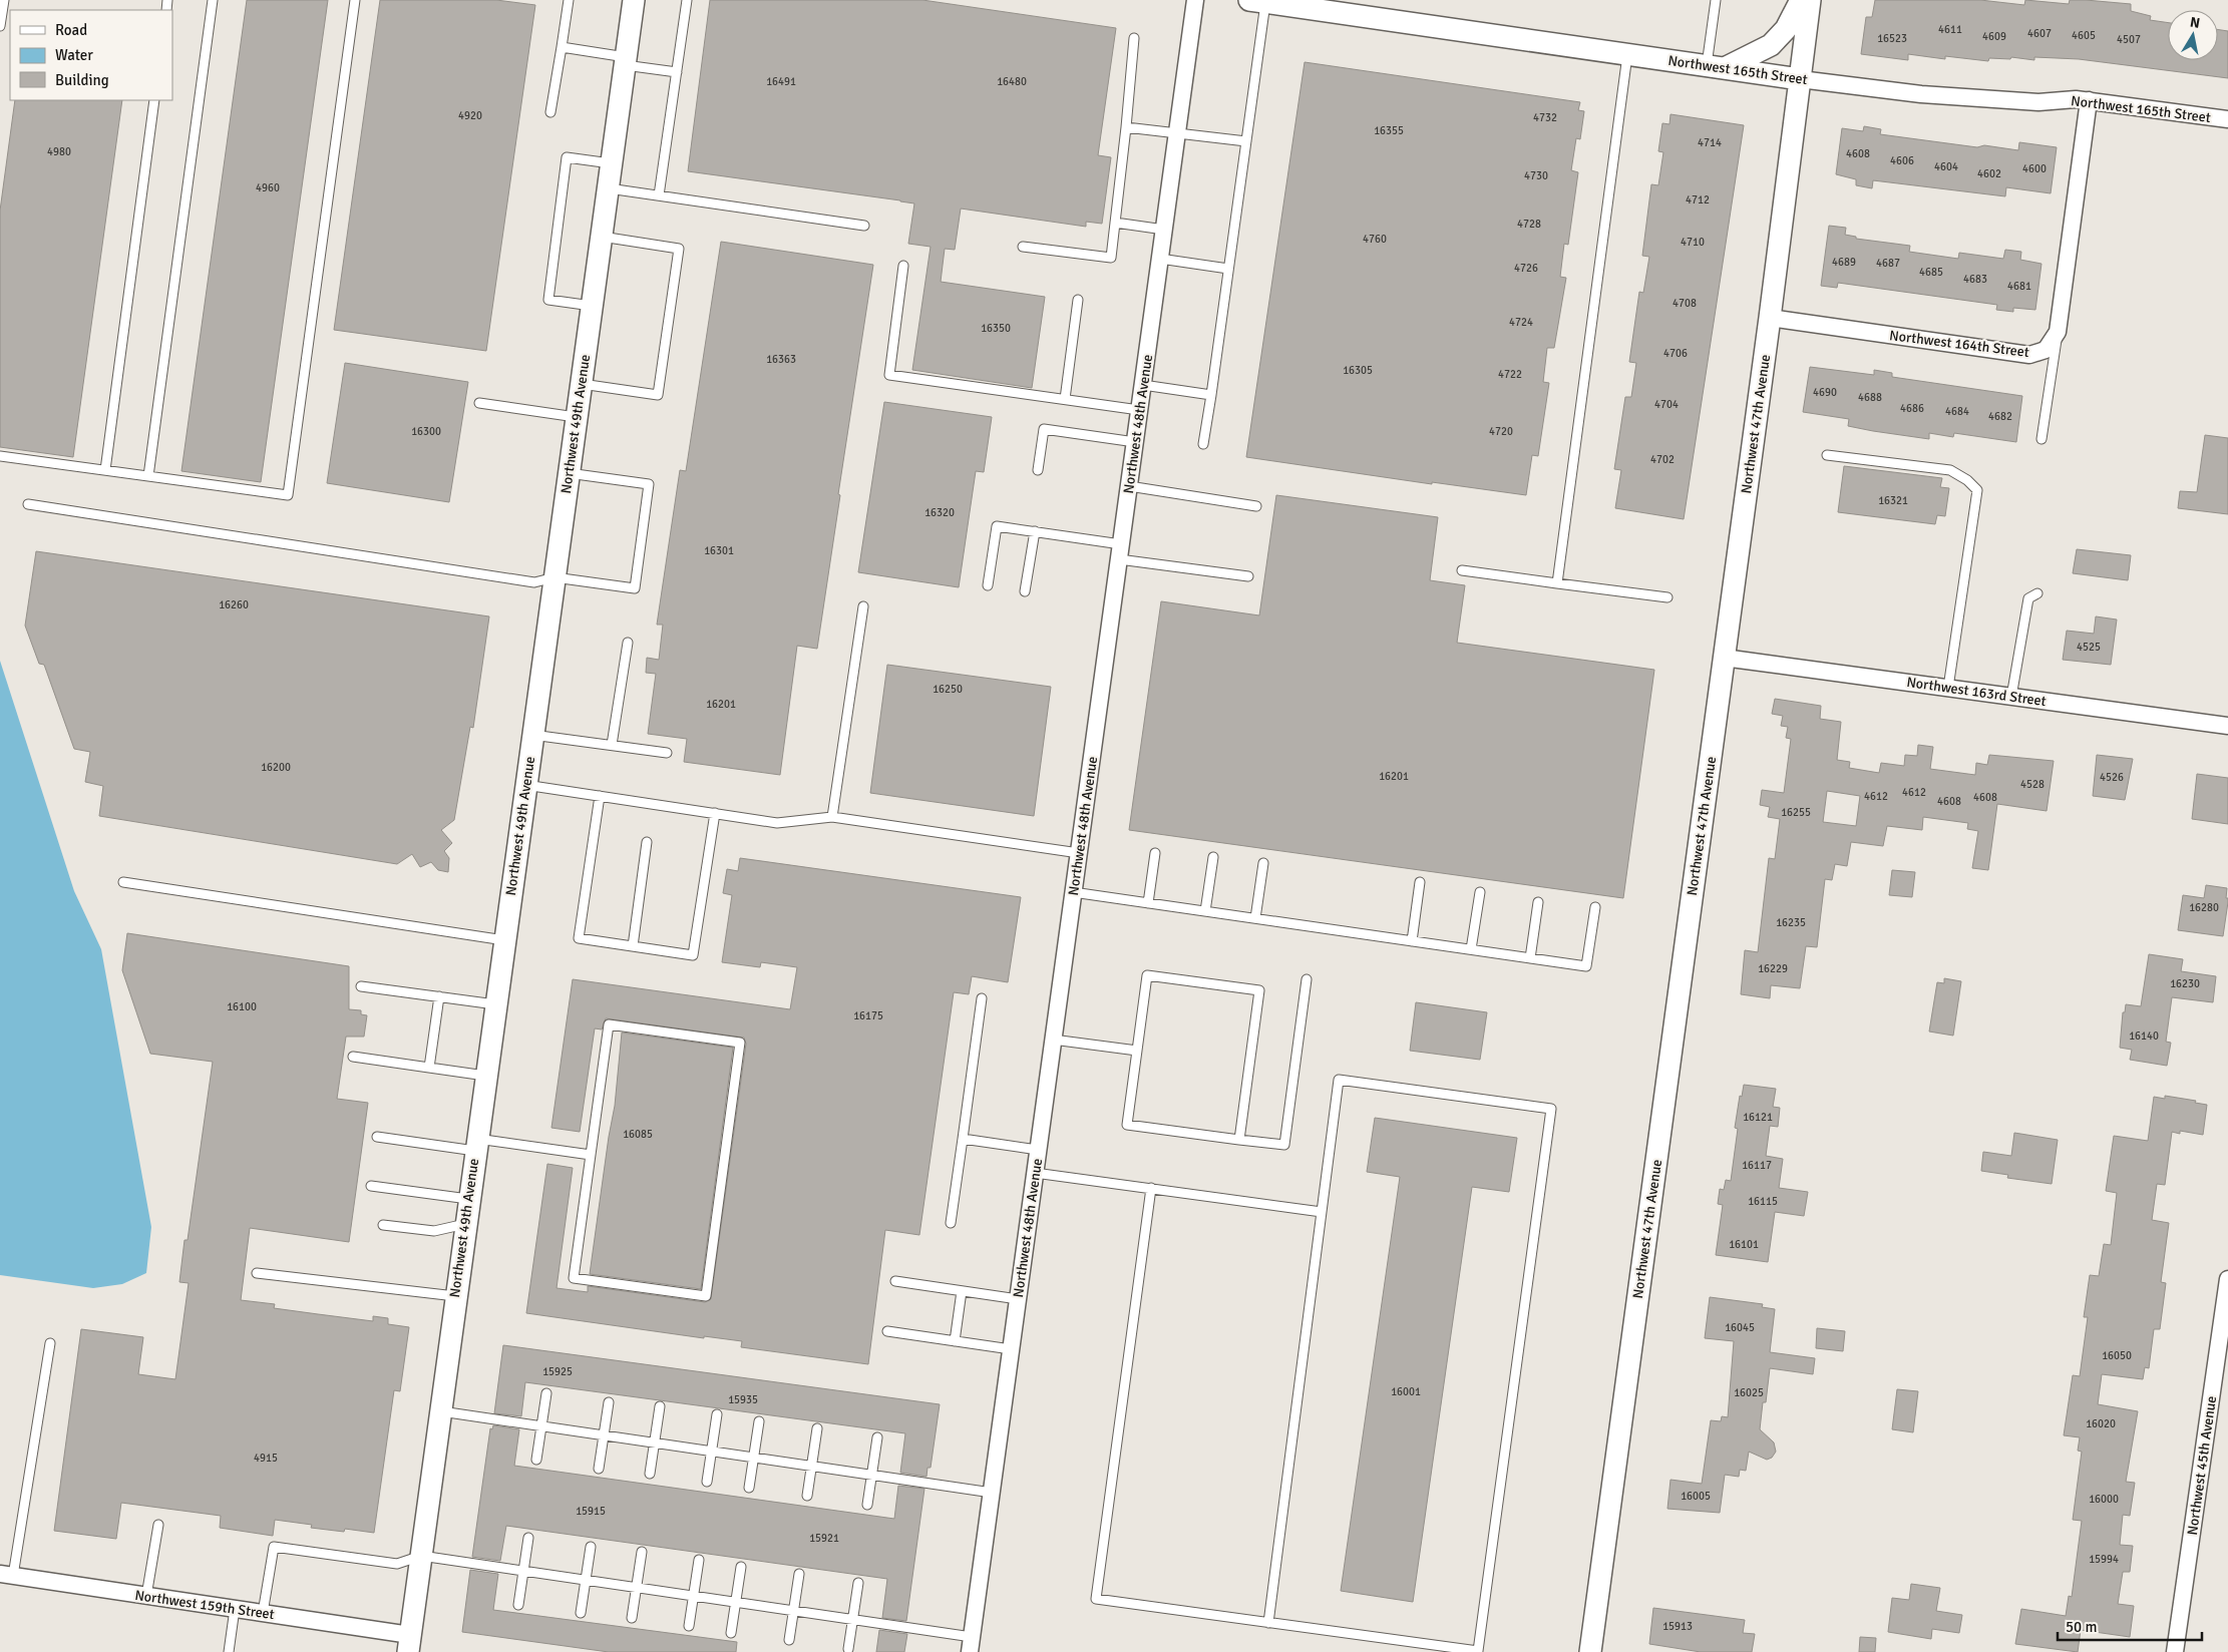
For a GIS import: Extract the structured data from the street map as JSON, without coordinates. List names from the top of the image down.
{
  "streets": {
    "street": [
      "Northwest 165th Street",
      "Northwest 164th Street",
      "Northwest 49th Avenue",
      "Northwest 48th Avenue",
      "Northwest 47th Avenue",
      "Northwest 163rd Street",
      "Northwest 45th Avenue",
      "Northwest 159th Street"
    ]
  },
  "crossings": [
    ["Northwest 165th Street", "Northwest 47th Avenue"],
    ["Northwest 164th Street", "Northwest 47th Avenue"],
    ["Northwest 49th Avenue", "Northwest 159th Street"],
    ["Northwest 47th Avenue", "Northwest 163rd Street"]
  ],
  "house_numbers": [
    "4611",
    "4607",
    "4605",
    "4609",
    "16523",
    "4507",
    "16491",
    "16480",
    "4920",
    "4732",
    "16355",
    "4714",
    "4980",
    "4608",
    "4606",
    "4604",
    "4600",
    "4602",
    "4730",
    "4960",
    "4712",
    "4728",
    "4760",
    "4710",
    "4689",
    "4687",
    "4726",
    "4685",
    "4683",
    "4681",
    "4708",
    "4724",
    "16350",
    "4706",
    "16363",
    "16305",
    "4722",
    "4690",
    "4688",
    "4704",
    "4686",
    "4684",
    "4682",
    "16300",
    "4720",
    "4702",
    "16321",
    "16320",
    "16301",
    "16260",
    "4525",
    "16250",
    "16201",
    "16200",
    "16201",
    "4526",
    "4528",
    "4612",
    "4612",
    "4608",
    "4608",
    "16255",
    "16280",
    "16235",
    "16229",
    "16230",
    "16100",
    "16175",
    "16140",
    "16121",
    "16085",
    "16117",
    "16115",
    "16101",
    "16045",
    "16050",
    "15925",
    "16001",
    "16025",
    "15935",
    "16020",
    "4915",
    "16005",
    "16000",
    "15915",
    "15921",
    "15994",
    "15913"
  ],
  "legend": ["Road", "Water", "Building"],
  "scale_bar": "50 m",
  "north": "top"
}
